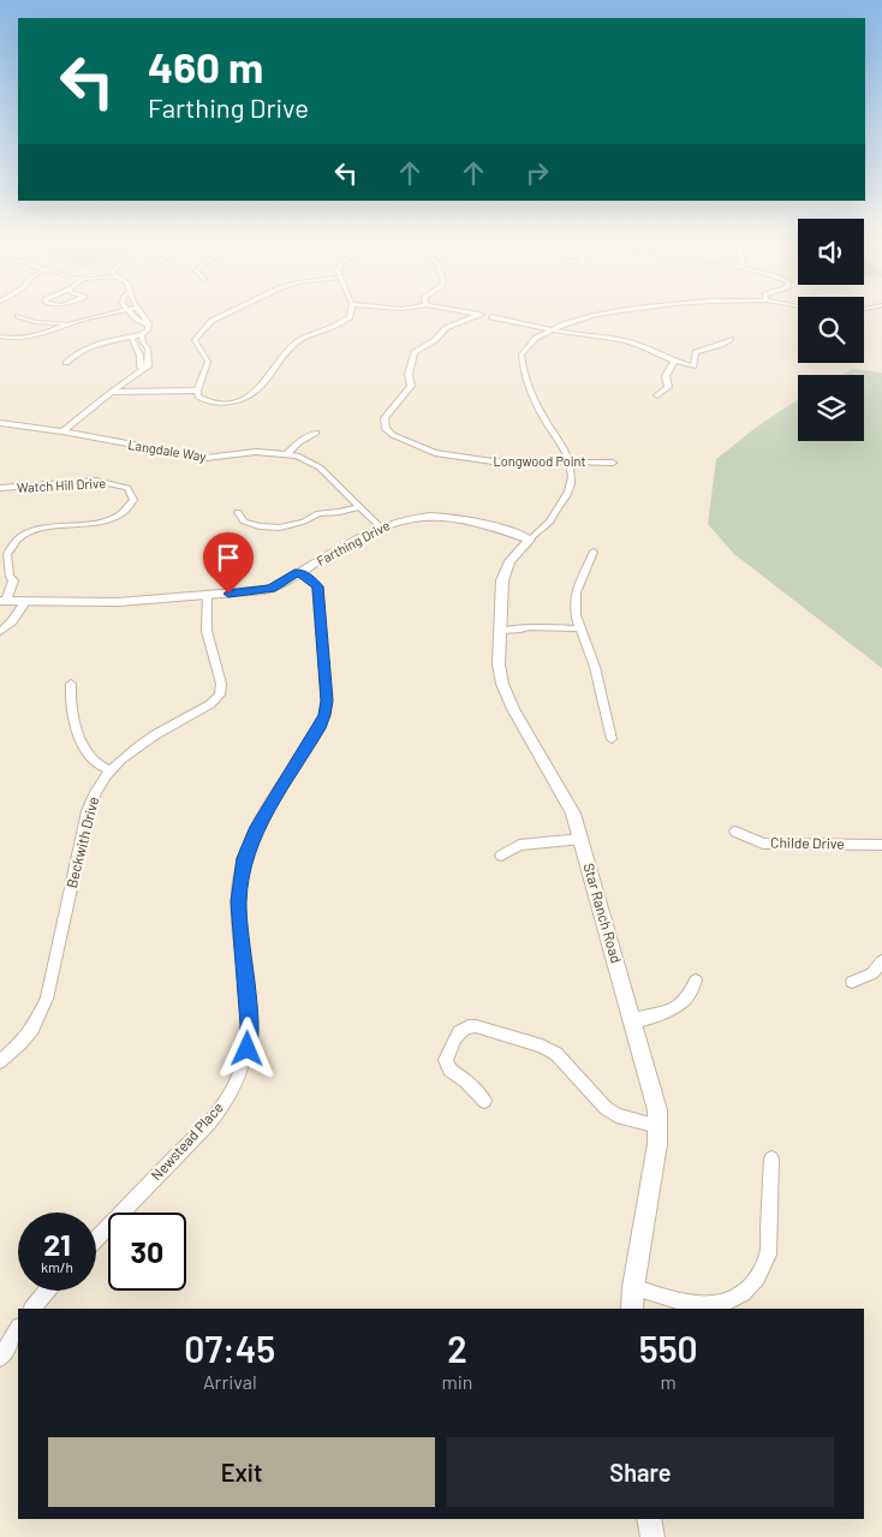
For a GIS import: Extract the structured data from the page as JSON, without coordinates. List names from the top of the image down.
{
  "streets": {
    "street": [
      "Langdale Way",
      "Longwood Point",
      "Watch Hill Drive",
      "Farthing Drive",
      "Beckwith Drive",
      "Childe Drive",
      "Star Ranch Road",
      "Newstead Place"
    ]
  },
  "crossings": [
    ["Langdale Way", "Farthing Drive"],
    ["Watch Hill Drive", "Farthing Drive"],
    ["Farthing Drive", "Beckwith Drive"],
    ["Farthing Drive", "Star Ranch Road"],
    ["Farthing Drive", "Newstead Place"]
  ],
  "page": {
    "turn": ["460 m", "Farthing Drive"],
    "speed": "21 km/h",
    "limit": "30",
    "eta": [
      "07:45",
      "Arrival",
      "2",
      "min",
      "550",
      "m"
    ],
    "buttons": ["Exit", "Share"]
  }
}
